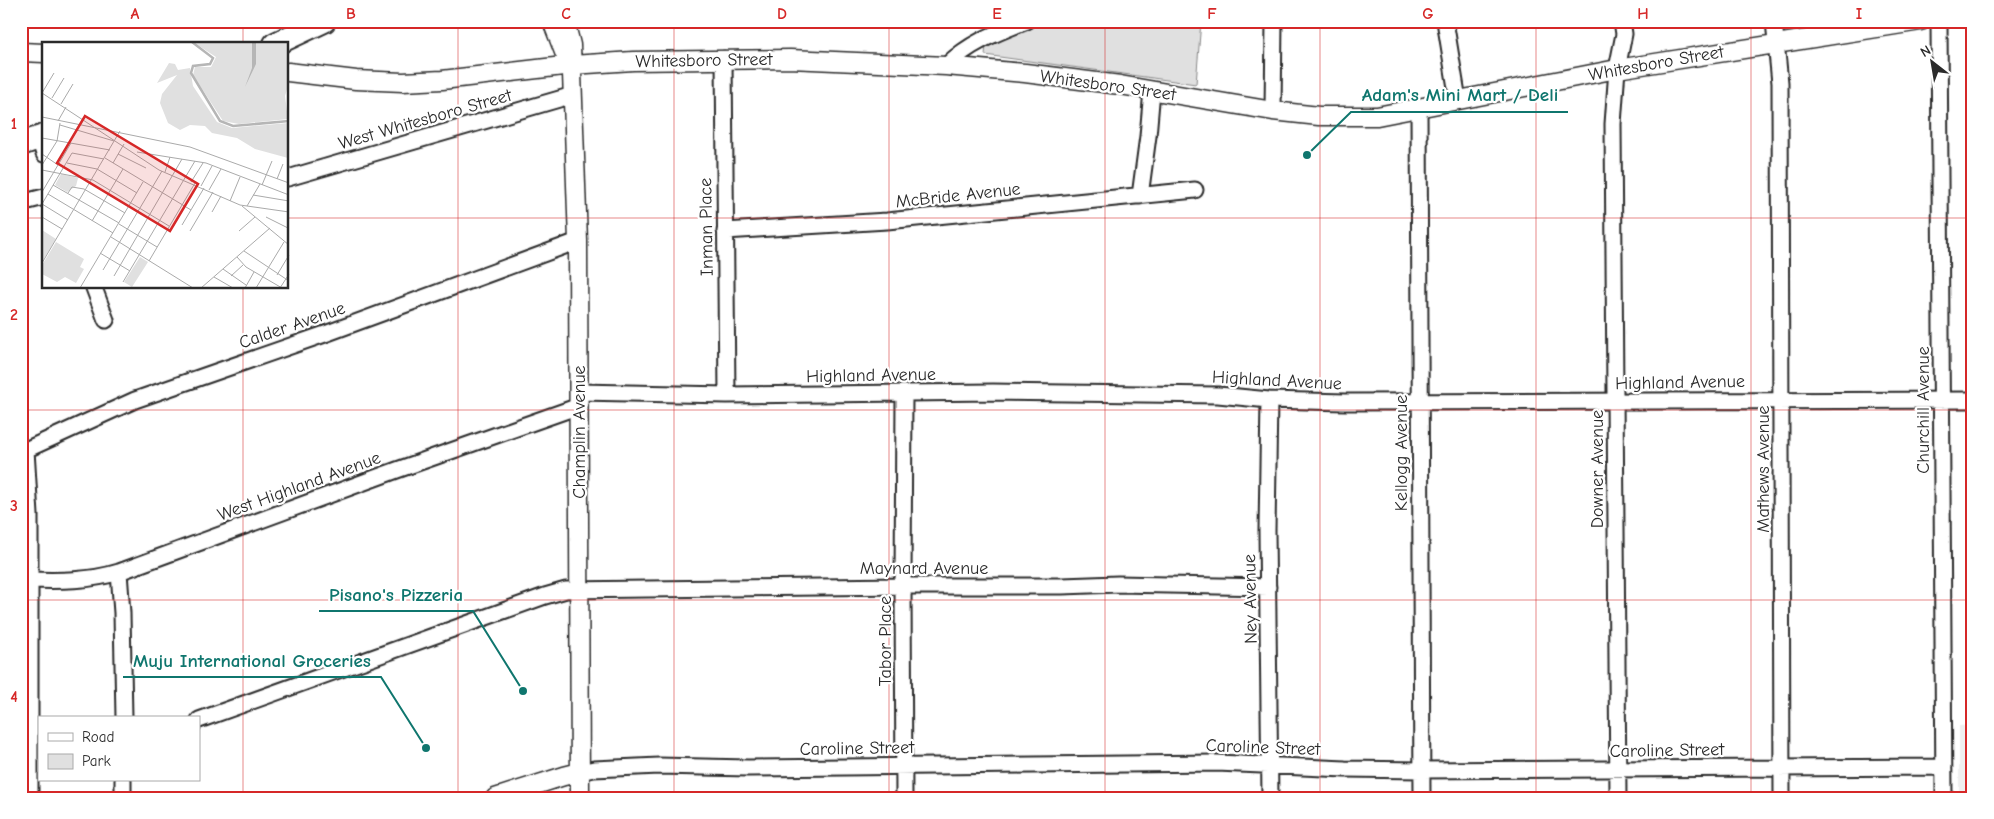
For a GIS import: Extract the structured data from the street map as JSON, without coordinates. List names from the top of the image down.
{
  "streets": {
    "street": [
      "Whitesboro Street",
      "West Whitesboro Street",
      "McBride Avenue",
      "Inman Place",
      "Calder Avenue",
      "Highland Avenue",
      "Churchill Avenue",
      "Champlin Avenue",
      "Kellogg Avenue",
      "Downer Avenue",
      "Mathews Avenue",
      "West Highland Avenue",
      "Maynard Avenue",
      "Ney Avenue",
      "Tabor Place",
      "Caroline Street"
    ]
  },
  "crossings": [
    ["Whitesboro Street", "Inman Place"],
    ["Whitesboro Street", "Champlin Avenue"],
    ["Whitesboro Street", "Kellogg Avenue"],
    ["Whitesboro Street", "Downer Avenue"],
    ["Whitesboro Street", "Mathews Avenue"],
    ["West Whitesboro Street", "Champlin Avenue"],
    ["McBride Avenue", "Inman Place"],
    ["Inman Place", "Highland Avenue"],
    ["Calder Avenue", "Champlin Avenue"],
    ["Highland Avenue", "Churchill Avenue"],
    ["Highland Avenue", "Champlin Avenue"],
    ["Highland Avenue", "Kellogg Avenue"],
    ["Highland Avenue", "Downer Avenue"],
    ["Highland Avenue", "Mathews Avenue"],
    ["Highland Avenue", "West Highland Avenue"],
    ["Highland Avenue", "Ney Avenue"],
    ["Highland Avenue", "Tabor Place"],
    ["Churchill Avenue", "Caroline Street"],
    ["Champlin Avenue", "West Highland Avenue"],
    ["Champlin Avenue", "Maynard Avenue"],
    ["Champlin Avenue", "Caroline Street"],
    ["Kellogg Avenue", "Caroline Street"],
    ["Downer Avenue", "Caroline Street"],
    ["Mathews Avenue", "Caroline Street"],
    ["Maynard Avenue", "Ney Avenue"],
    ["Maynard Avenue", "Tabor Place"],
    ["Ney Avenue", "Caroline Street"],
    ["Tabor Place", "Caroline Street"]
  ],
  "places": ["Adam's Mini Mart / Deli", "Pisano's Pizzeria", "Muju International Groceries"],
  "legend": ["Road", "Park"],
  "north": "top left",
  "grid": {
    "columns": [
      "A",
      "B",
      "C",
      "D",
      "E",
      "F",
      "G",
      "H",
      "I"
    ],
    "rows": [
      "1",
      "2",
      "3",
      "4"
    ]
  }
}
